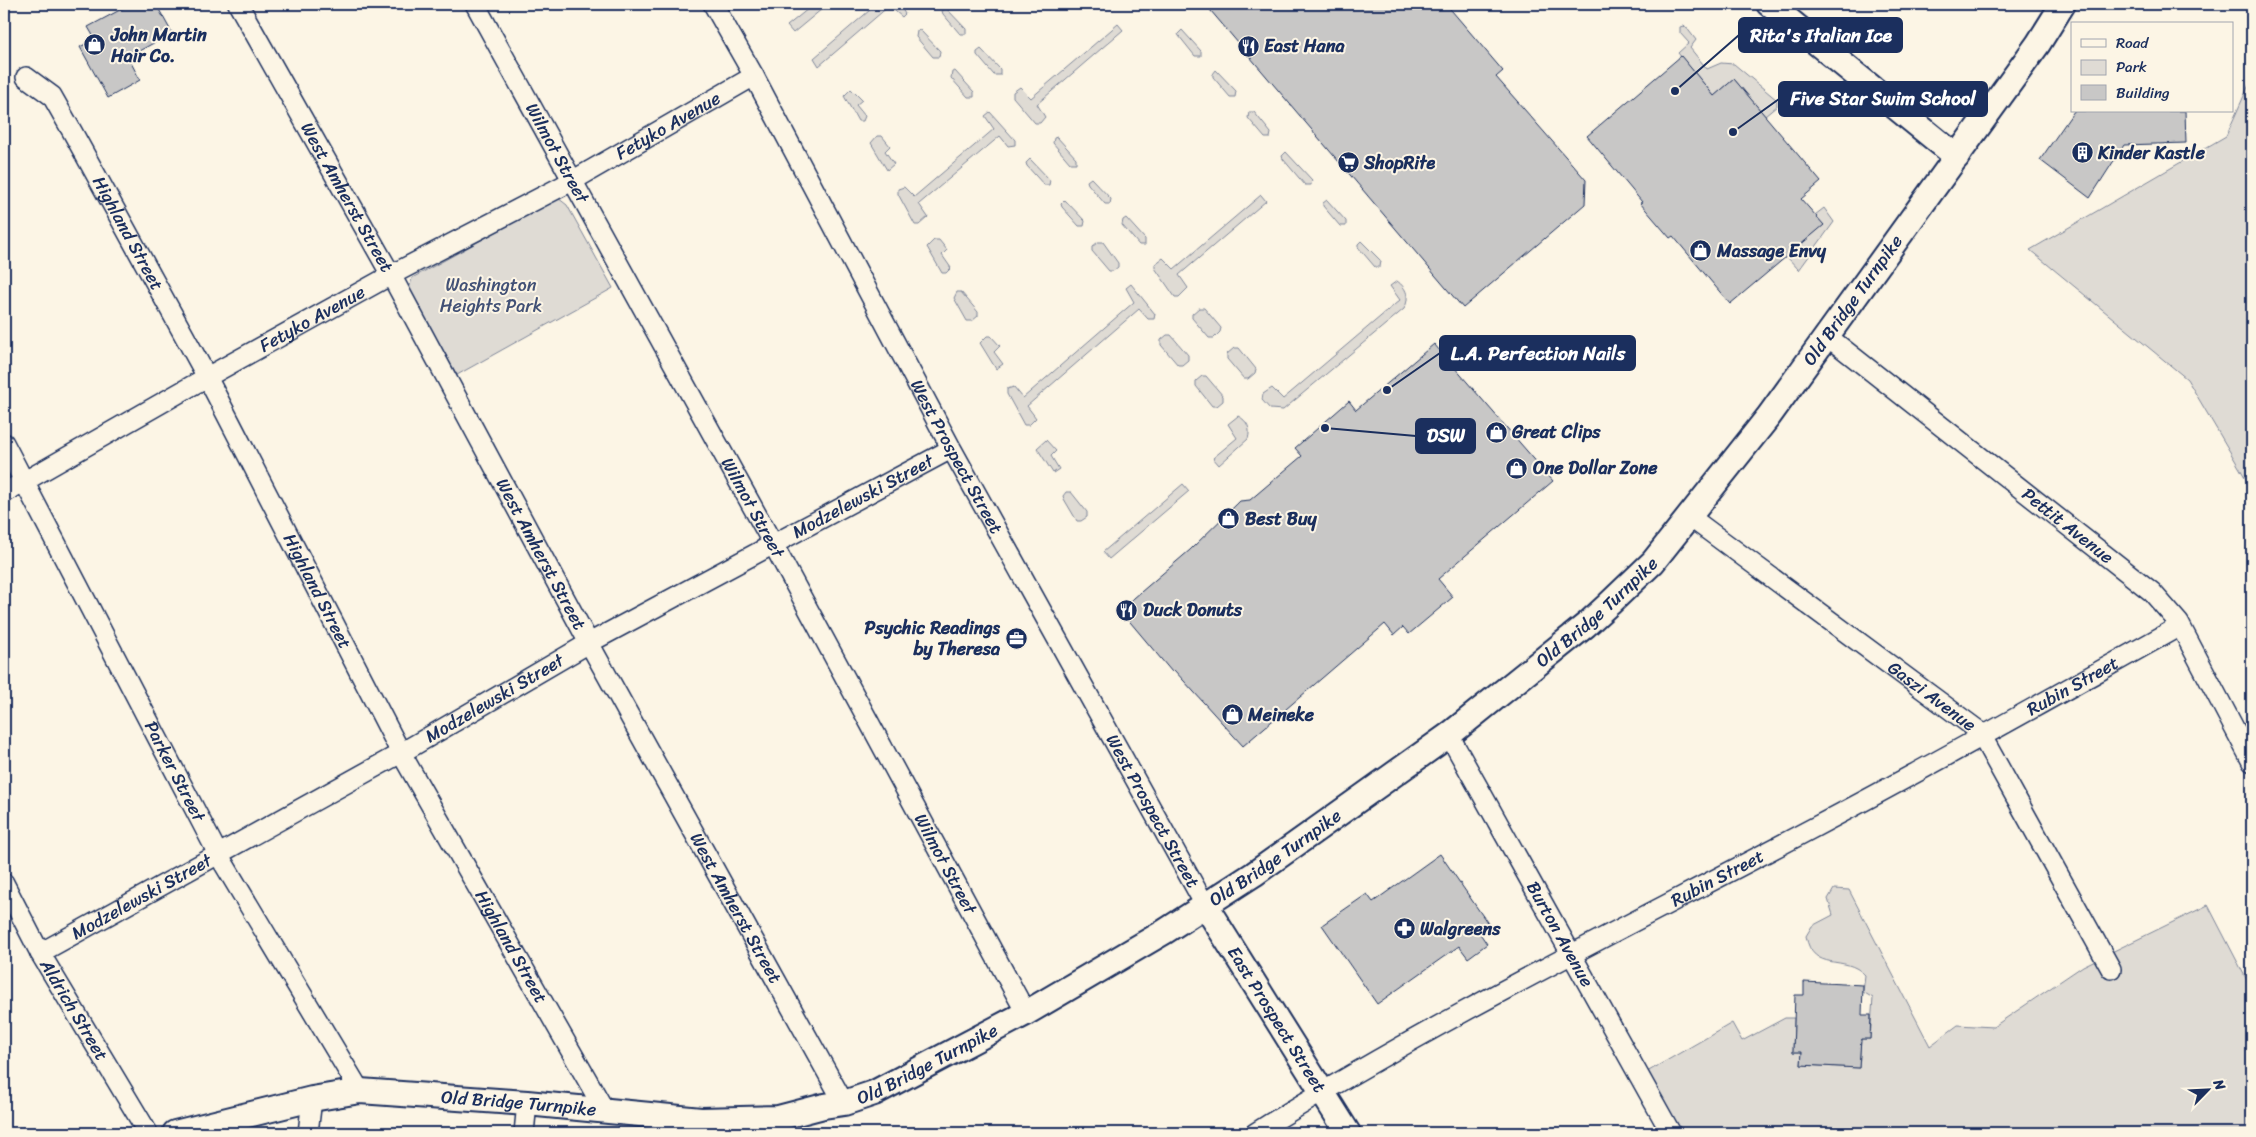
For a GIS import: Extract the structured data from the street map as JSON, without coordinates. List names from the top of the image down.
{
  "streets": {
    "street": [
      "Fetyko Avenue",
      "Wilmot Street",
      "West Amherst Street",
      "Highland Street",
      "Old Bridge Turnpike",
      "West Prospect Street",
      "Modzelewski Street",
      "Pettit Avenue",
      "Rubin Street",
      "Gaszi Avenue",
      "Parker Street",
      "Burton Avenue",
      "Aldrich Street",
      "East Prospect Street"
    ]
  },
  "crossings": [
    ["Fetyko Avenue", "Wilmot Street"],
    ["Fetyko Avenue", "West Amherst Street"],
    ["Fetyko Avenue", "Highland Street"],
    ["Fetyko Avenue", "West Prospect Street"],
    ["Fetyko Avenue", "Parker Street"],
    ["Wilmot Street", "Old Bridge Turnpike"],
    ["Wilmot Street", "Modzelewski Street"],
    ["West Amherst Street", "Old Bridge Turnpike"],
    ["West Amherst Street", "Modzelewski Street"],
    ["Highland Street", "Old Bridge Turnpike"],
    ["Highland Street", "Modzelewski Street"],
    ["Old Bridge Turnpike", "West Prospect Street"],
    ["Old Bridge Turnpike", "Pettit Avenue"],
    ["Old Bridge Turnpike", "Gaszi Avenue"],
    ["Old Bridge Turnpike", "Parker Street"],
    ["Old Bridge Turnpike", "Burton Avenue"],
    ["Old Bridge Turnpike", "East Prospect Street"],
    ["West Prospect Street", "Modzelewski Street"],
    ["West Prospect Street", "East Prospect Street"],
    ["Modzelewski Street", "Parker Street"],
    ["Modzelewski Street", "Aldrich Street"],
    ["Pettit Avenue", "Rubin Street"],
    ["Rubin Street", "Gaszi Avenue"],
    ["Rubin Street", "Burton Avenue"],
    ["Rubin Street", "East Prospect Street"]
  ],
  "parks": ["Washington Heights Park"],
  "places": {
    "shop": [
      "John Martin Hair Co.",
      "Massage Envy",
      "Great Clips",
      "One Dollar Zone",
      "Best Buy",
      "Meineke"
    ],
    "restaurant": ["East Hana", "Duck Donuts"],
    "other": [
      "Rita's Italian Ice",
      "Five Star Swim School",
      "L.A. Perfection Nails",
      "DSW"
    ],
    "building": ["Kinder Kastle"],
    "supermarket": ["ShopRite"],
    "office": ["Psychic Readings by Theresa"],
    "pharmacy": ["Walgreens"]
  },
  "legend": ["Road", "Park", "Building"],
  "north": "top right"
}
